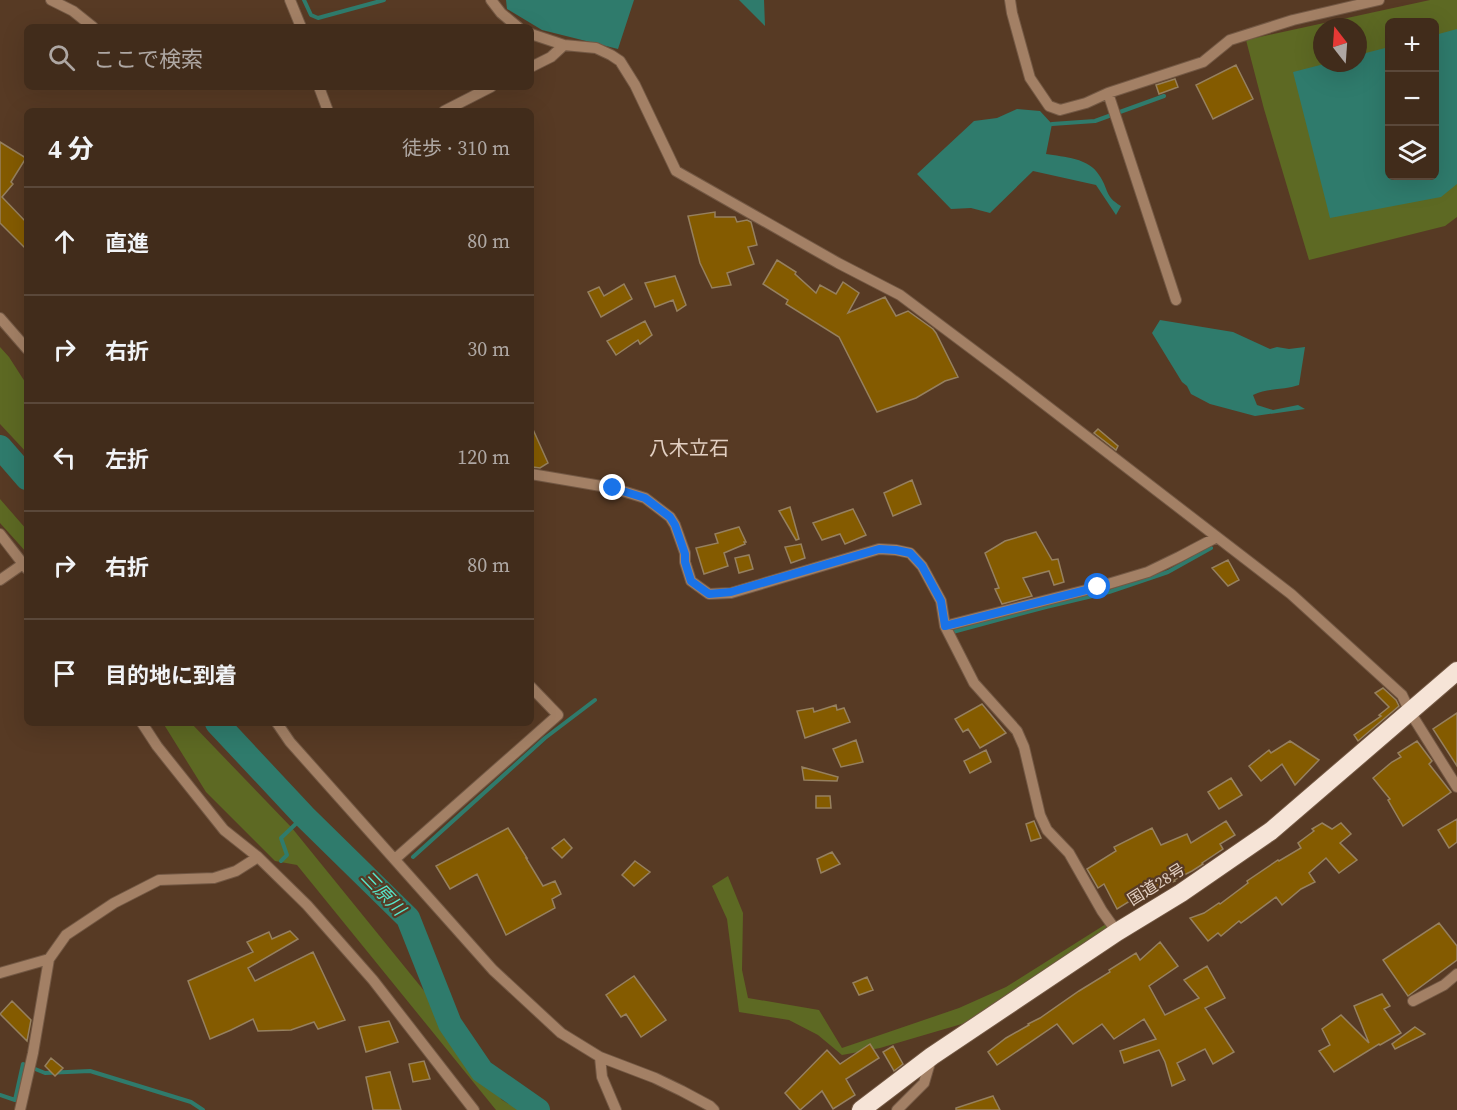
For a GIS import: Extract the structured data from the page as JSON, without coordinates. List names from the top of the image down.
{
  "streets": {
    "highway": ["国道28号"]
  },
  "districts": ["八木立石"],
  "water": ["三原川"],
  "north": "top",
  "page": {
    "map_buttons": ["+", "−"],
    "search": "ここで検索",
    "heading": ["4 分", "徒歩 · 310 m"],
    "list": [
      ["直進", "80 m"],
      ["右折", "30 m"],
      ["左折", "120 m"],
      ["右折", "80 m"],
      "目的地に到着"
    ]
  }
}
